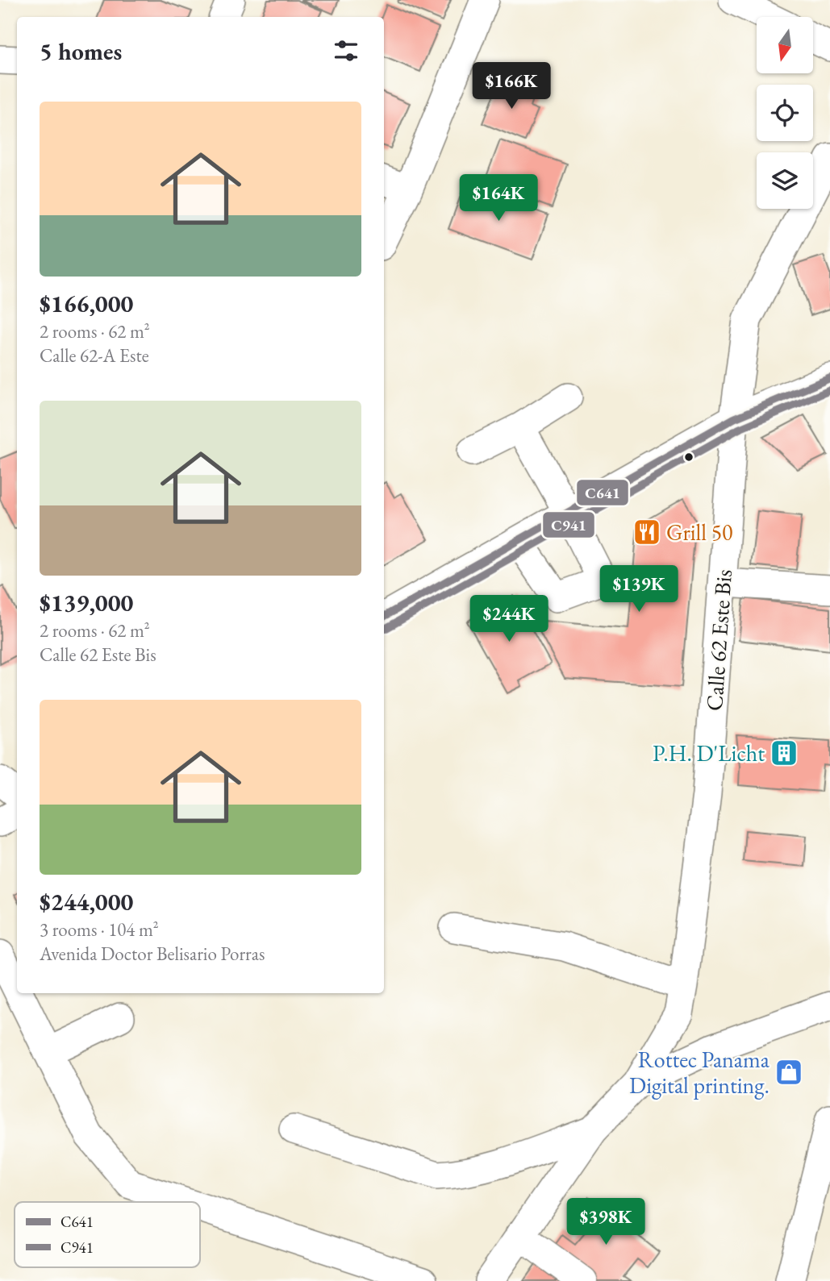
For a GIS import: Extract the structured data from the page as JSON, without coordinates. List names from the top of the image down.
{
  "streets": {
    "street": ["Calle 62 Este Bis"]
  },
  "places": {
    "restaurant": ["Grill 50"],
    "building": ["P.H. D'Licht"],
    "shop": ["Rottec Panama Digital printing."]
  },
  "lines": ["transit line C641", "transit line C941"],
  "legend": ["C641", "C941"],
  "north": "bottom",
  "page": {
    "heading": "5 homes",
    "price": [
      "$166K",
      "$164K",
      "$139K",
      "$244K",
      "$398K"
    ],
    "list": [
      {
        "name": "$166,000",
        "note": "2 rooms · 62 m² · Calle 62-A Este"
      },
      {
        "name": "$139,000",
        "note": "2 rooms · 62 m² · Calle 62 Este Bis"
      },
      {
        "name": "$244,000",
        "note": "3 rooms · 104 m² · Avenida Doctor Belisario Porras"
      }
    ]
  }
}
